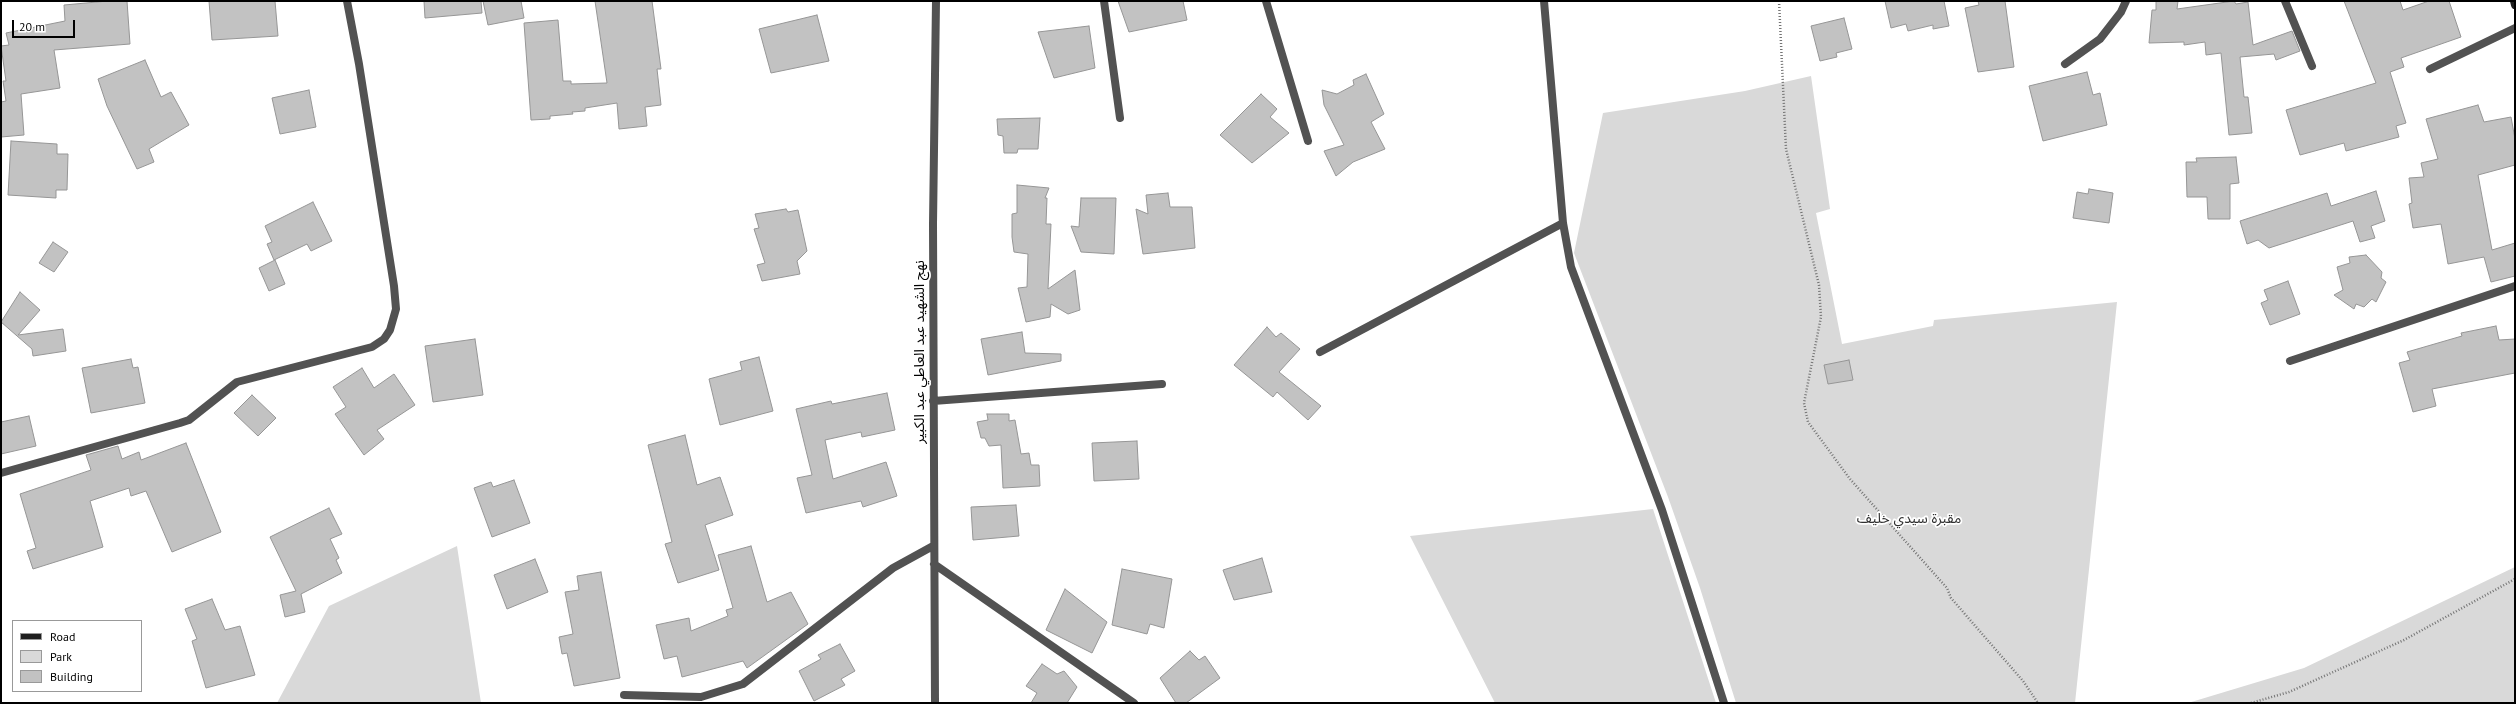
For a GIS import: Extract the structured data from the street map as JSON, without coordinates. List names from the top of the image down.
{
  "streets": {
    "street": ["نهج الشهيد عبد العاطي عبد الكبير"]
  },
  "parks": ["مقبرة سيدي خليف"],
  "legend": ["Road", "Park", "Building"],
  "scale_bar": "20 m"
}
